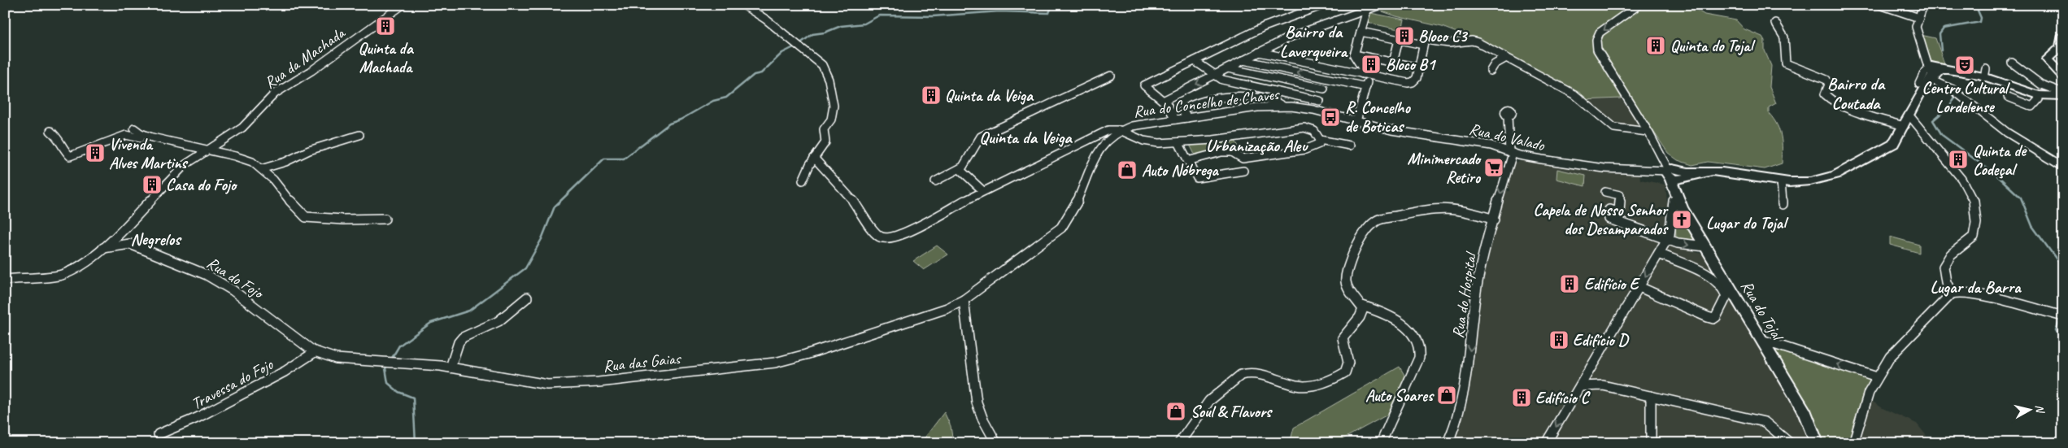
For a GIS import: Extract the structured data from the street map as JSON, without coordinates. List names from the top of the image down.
{
  "streets": {
    "main road": ["Rua do Tojal"],
    "street": [
      "Rua da Machada",
      "Rua do Concelho de Chaves",
      "Rua do Valado",
      "Rua do Fojo",
      "Rua do Hospital",
      "Rua das Gaias",
      "Travessa do Fojo"
    ]
  },
  "crossings": [
    ["Rua do Concelho de Chaves", "Rua do Valado"],
    ["Rua do Concelho de Chaves", "Rua das Gaias"],
    ["Rua do Valado", "Rua do Hospital"],
    ["Rua do Fojo", "Rua das Gaias"],
    ["Rua do Fojo", "Travessa do Fojo"],
    ["Rua das Gaias", "Travessa do Fojo"]
  ],
  "one_way": ["Rua do Hospital"],
  "districts": [
    "Bairro da Laverqueira",
    "Bairro da Coutada",
    "Quinta da Veiga",
    "Urbanização Aleu",
    "Lugar do Tojal",
    "Negrelos",
    "Lugar da Barra"
  ],
  "places": {
    "building": [
      "Quinta da Machada",
      "Bloco C3",
      "Quinta do Tojal",
      "Bloco B1",
      "Quinta da Veiga",
      "Vivenda Alves Martins",
      "Quinta de Codeçal",
      "Casa do Fojo",
      "Edifício E",
      "Edifício D",
      "Edifício C"
    ],
    "theatre": ["Centro Cultural Lordelense"],
    "bus stop": ["R. Concelho de Boticas"],
    "supermarket": ["Minimercado Retiro"],
    "shop": ["Auto Nóbrega", "Auto Soares", "Soul & Flavors"],
    "church": ["Capela de Nosso Senhor dos Desamparados"]
  },
  "north": "right"
}
